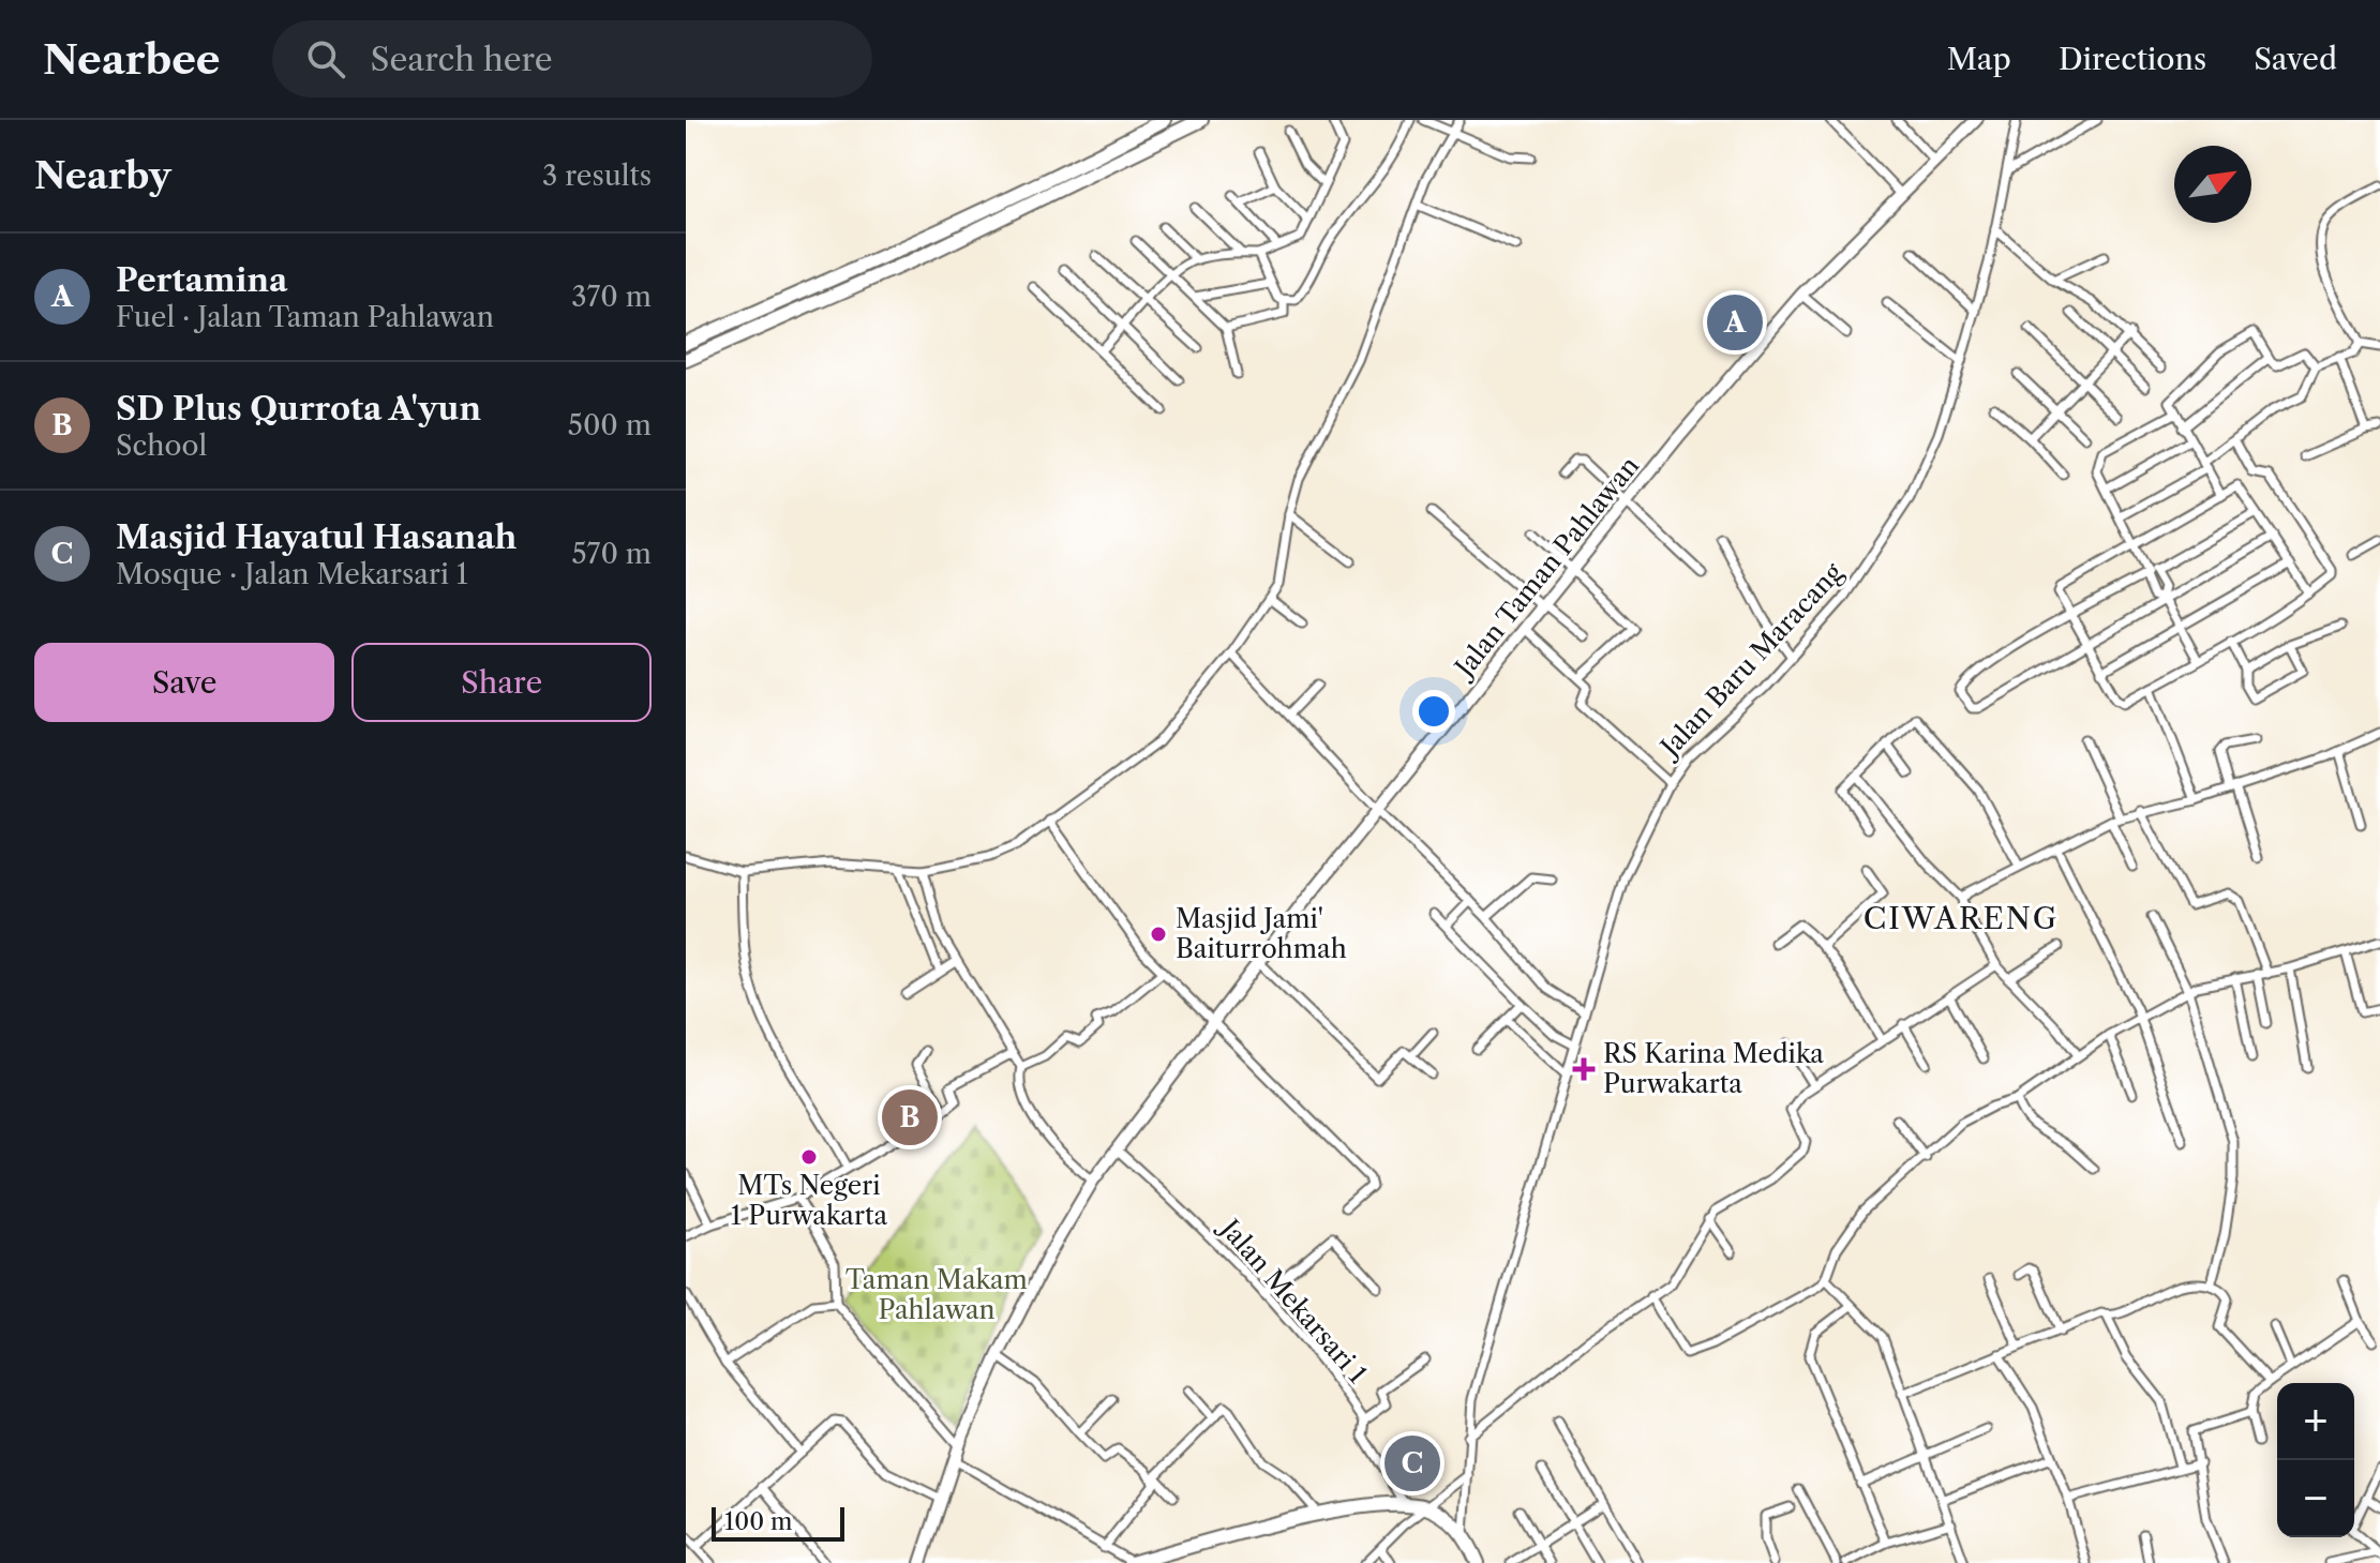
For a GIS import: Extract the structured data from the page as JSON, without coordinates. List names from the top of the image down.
{
  "streets": {
    "main road": ["Jalan Taman Pahlawan"],
    "street": ["Jalan Baru Maracang", "Jalan Mekarsari 1"]
  },
  "crossings": [
    ["Jalan Taman Pahlawan", "Jalan Mekarsari 1"]
  ],
  "districts": ["CIWARENG"],
  "parks": ["Taman Makam Pahlawan"],
  "places": {
    "other": ["Masjid Jami' Baiturrohmah", "MTs Negeri 1 Purwakarta"],
    "health": ["RS Karina Medika Purwakarta"]
  },
  "scale_bar": "100 m",
  "north": "top right",
  "page": {
    "header": "Nearbee",
    "search": "Search here",
    "nav": ["Map", "Directions", "Saved"],
    "heading": ["Nearby", "3 results"],
    "list": [
      {
        "mark": "A",
        "name": "Pertamina",
        "note": "Fuel · Jalan Taman Pahlawan",
        "value": "370 m"
      },
      {
        "mark": "B",
        "name": "SD Plus Qurrota A'yun",
        "note": "School",
        "value": "500 m"
      },
      {
        "mark": "C",
        "name": "Masjid Hayatul Hasanah",
        "note": "Mosque · Jalan Mekarsari 1",
        "value": "570 m"
      }
    ],
    "pins": ["A", "B", "C"],
    "buttons": ["Save", "Share"],
    "map_buttons": ["+", "−"],
    "scale": "100 m"
  }
}
